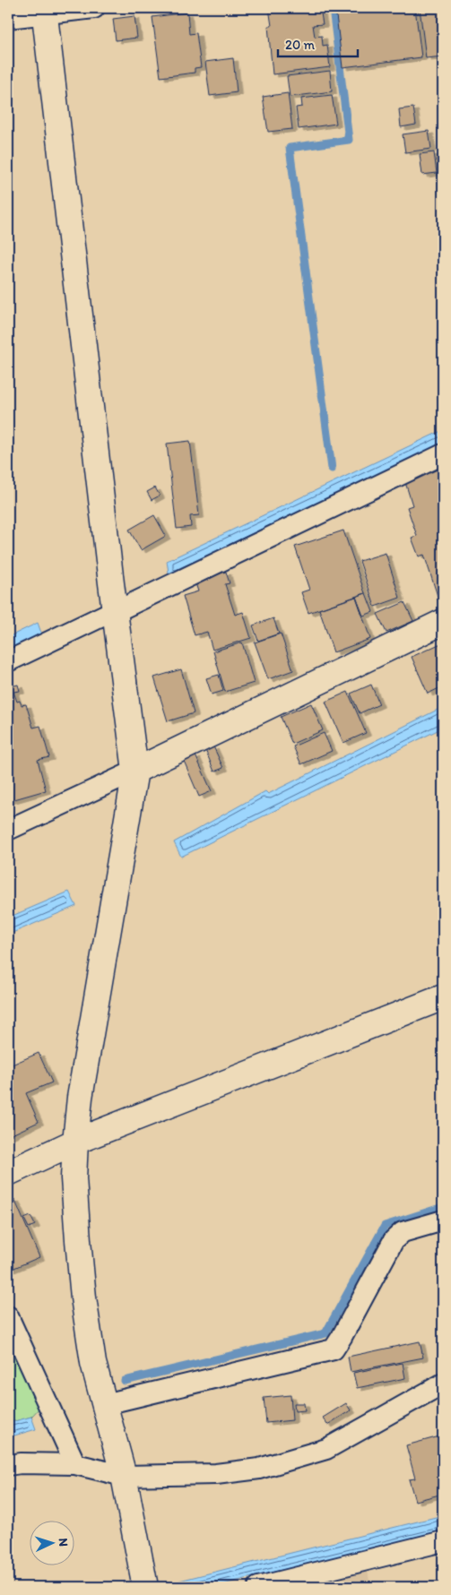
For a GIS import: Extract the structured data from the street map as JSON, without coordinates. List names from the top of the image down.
{
  "scale_bar": "20 m",
  "north": "right"
}
